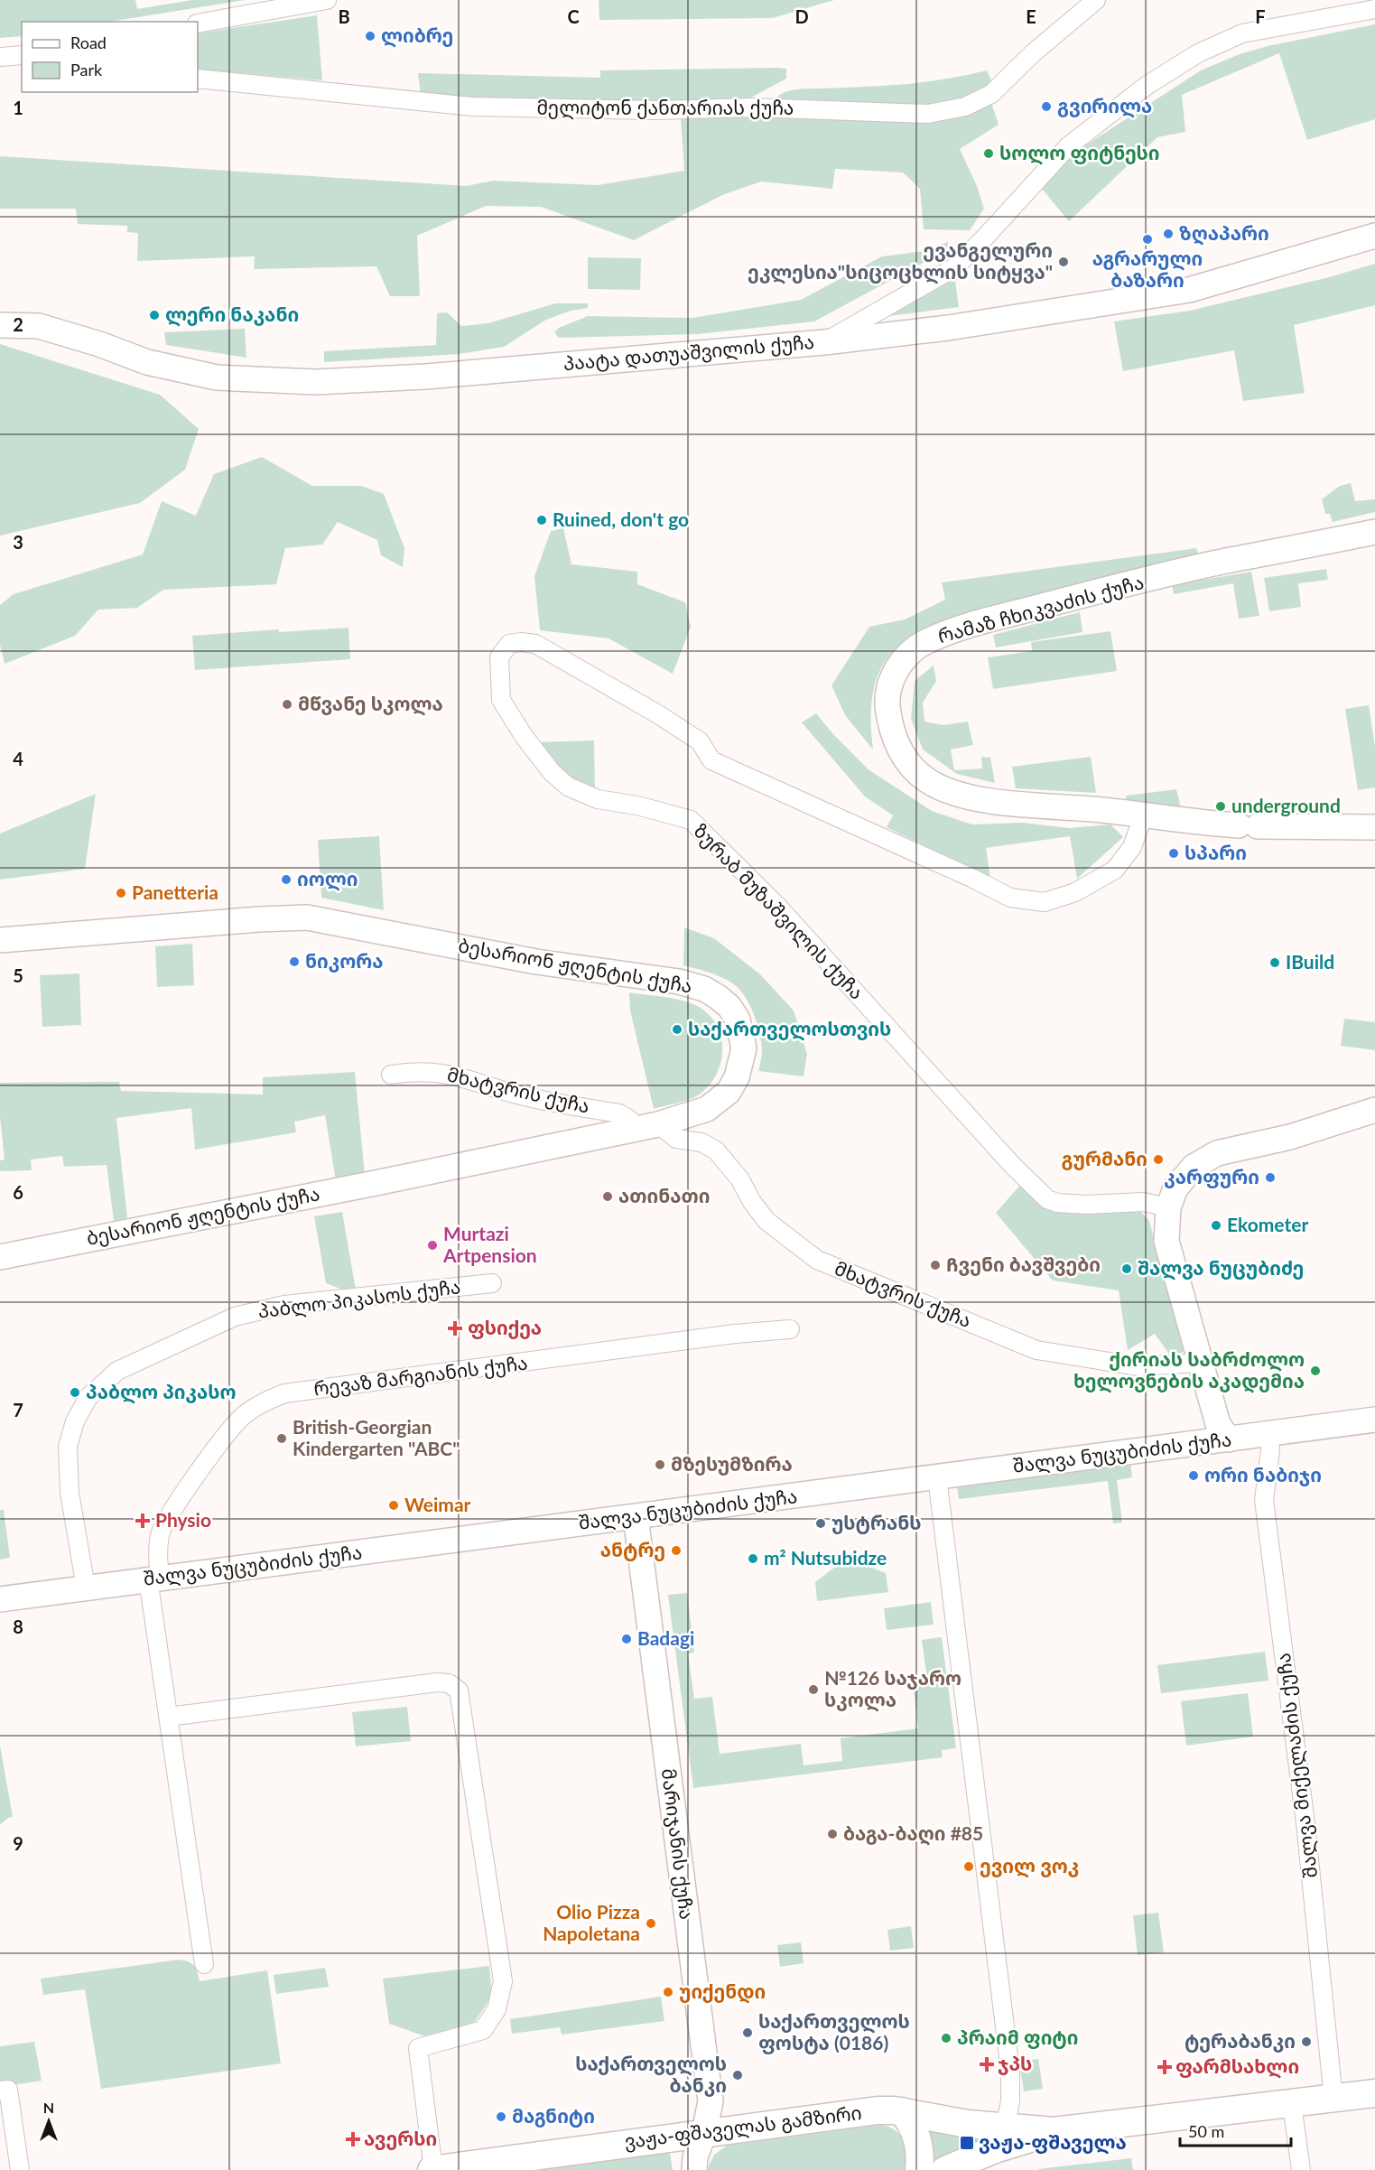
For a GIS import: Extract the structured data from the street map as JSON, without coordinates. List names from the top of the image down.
{
  "streets": {
    "main road": [
      "პაატა დათუაშვილის ქუჩა",
      "რამაზ ჩხიკვაძის ქუჩა",
      "ბესარიონ ჟღენტის ქუჩა",
      "შალვა ნუცუბიძის ქუჩა",
      "მარიჯანის ქუჩა",
      "ვაჟა-ფშაველას გამზირი"
    ],
    "street": [
      "მელიტონ ქანთარიას ქუჩა",
      "ზურაბ მუზაშვილის ქუჩა",
      "მხატვრის ქუჩა",
      "პაბლო პიკასოს ქუჩა",
      "რევაზ მარგიანის ქუჩა",
      "შალვა მიქელაძის ქუჩა"
    ]
  },
  "crossings": [
    ["რამაზ ჩხიკვაძის ქუჩა", "ზურაბ მუზაშვილის ქუჩა"],
    ["ბესარიონ ჟღენტის ქუჩა", "მხატვრის ქუჩა"],
    ["პაბლო პიკასოს ქუჩა", "შალვა ნუცუბიძის ქუჩა"],
    ["რევაზ მარგიანის ქუჩა", "შალვა ნუცუბიძის ქუჩა"],
    ["შალვა ნუცუბიძის ქუჩა", "შალვა მიქელაძის ქუჩა"],
    ["შალვა ნუცუბიძის ქუჩა", "მარიჯანის ქუჩა"],
    ["შალვა მიქელაძის ქუჩა", "ვაჟა-ფშაველას გამზირი"],
    ["მარიჯანის ქუჩა", "ვაჟა-ფშაველას გამზირი"]
  ],
  "places": {
    "other": [
      "ლიბრე",
      "გვირილა",
      "სოლო ფიტნესი",
      "ზღაპარი",
      "აგრარული ბაზარი",
      "ევანგელური ეკლესია\"სიცოცხლის სიტყვა\"",
      "ლერი ნაკანი",
      "Ruined, don't go",
      "მწვანე სკოლა",
      "underground",
      "სპარი",
      "იოლი",
      "Panetteria",
      "ნიკორა",
      "IBuild",
      "საქართველოსთვის",
      "გურმანი",
      "კარფური",
      "ათინათი",
      "Ekometer",
      "Murtazi Artpension",
      "Ჩვენი ბავშვები",
      "შალვა ნუცუბიძე",
      "ქირიას საბრძოლო ხელოვნების აკადემია",
      "პაბლო პიკასო",
      "British-Georgian Kindergarten \"ABC\"",
      "მზესუმზირა",
      "ორი ნაბიჯი",
      "Weimar",
      "უსტრანს",
      "ანტრე",
      "m² Nutsubidze",
      "Badagi",
      "№126 საჯარო სკოლა",
      "ბაგა-ბაღი #85",
      "ევილ ვოკ",
      "Olio Pizza Napoletana",
      "უიქენდი",
      "საქართველოს ფოსტა (0186)",
      "პრაიმ ფიტი",
      "ტერაბანკი",
      "საქართველოს ბანკი",
      "მაგნიტი"
    ],
    "health": [
      "ფსიქეა",
      "Physio",
      "ჯპს",
      "ფარმსახლი",
      "ავერსი"
    ],
    "transit": ["ვაჟა-ფშაველა"]
  },
  "legend": ["Road", "Park"],
  "scale_bar": "50 m",
  "north": "top",
  "grid": {
    "columns": [
      "B",
      "C",
      "D",
      "E",
      "F"
    ],
    "rows": [
      "1",
      "2",
      "3",
      "4",
      "5",
      "6",
      "7",
      "8",
      "9"
    ]
  }
}
